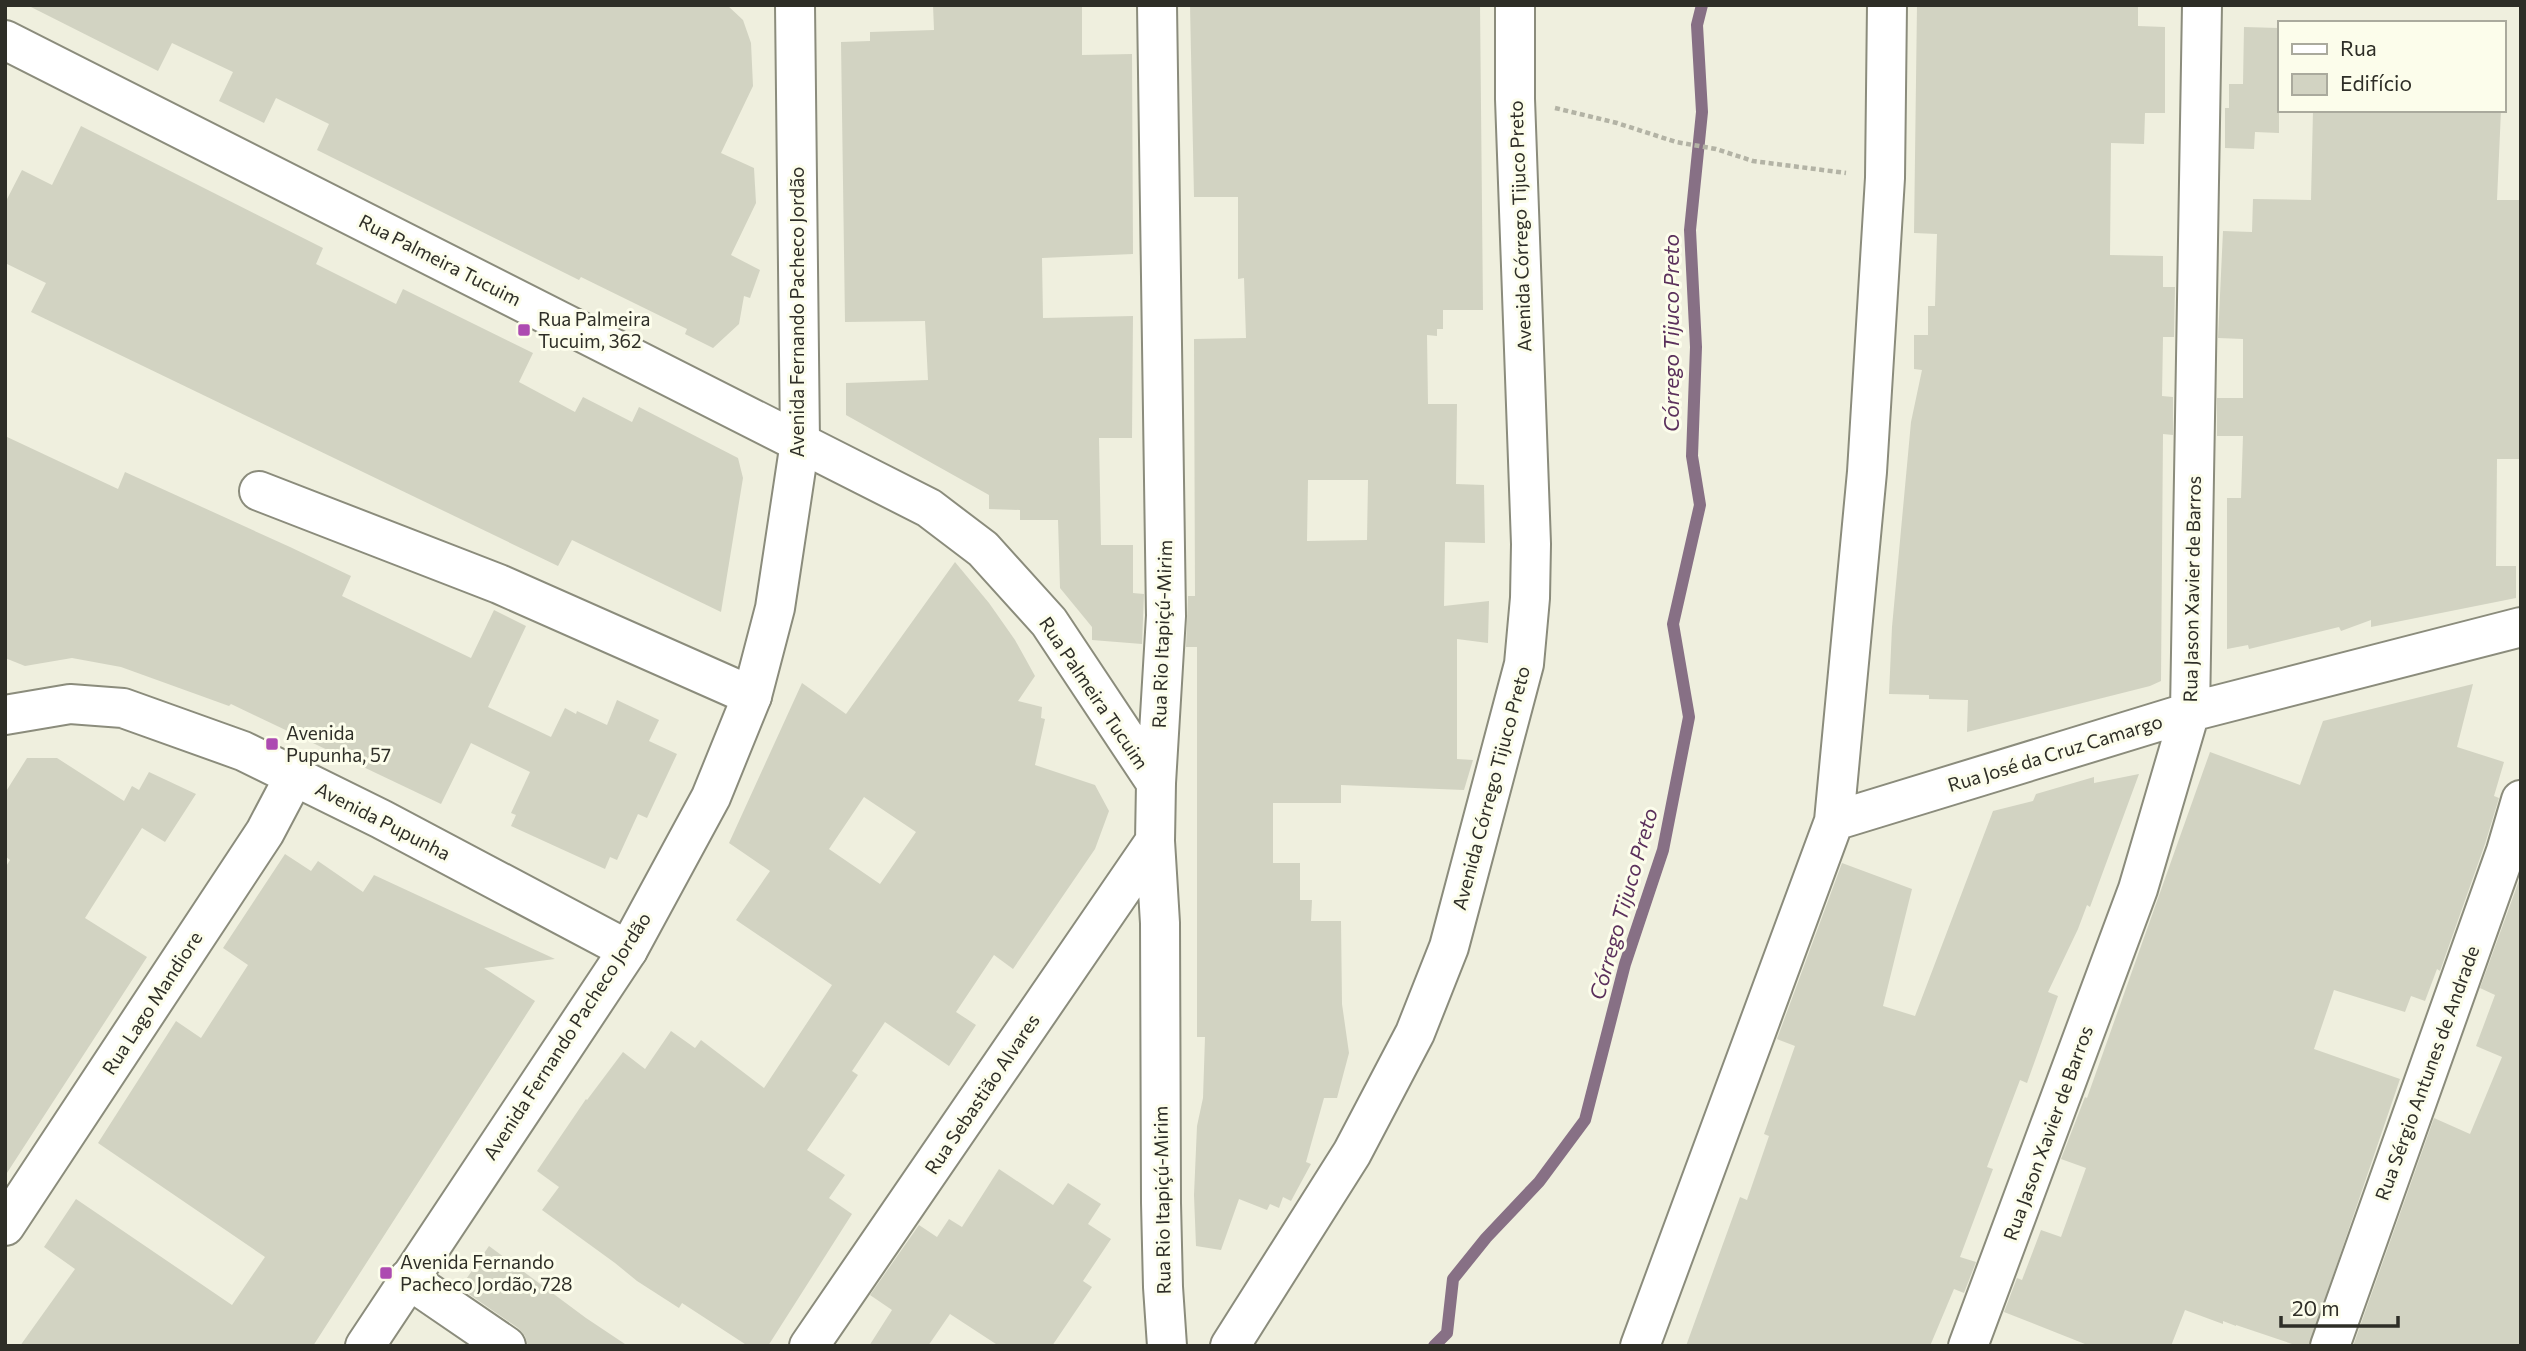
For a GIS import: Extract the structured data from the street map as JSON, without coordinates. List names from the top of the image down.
{
  "streets": {
    "street": [
      "Avenida Córrego Tijuco Preto",
      "Rua Palmeira Tucuim",
      "Avenida Fernando Pacheco Jordão",
      "Rua Jason Xavier de Barros",
      "Rua Rio Itapiçú-Mirim",
      "Rua José da Cruz Camargo",
      "Avenida Pupunha",
      "Rua Lago Mandiore",
      "Rua Sérgio Antunes de Andrade",
      "Rua Sebastião Alvares"
    ]
  },
  "crossings": [
    ["Rua Palmeira Tucuim", "Avenida Fernando Pacheco Jordão"],
    ["Rua Palmeira Tucuim", "Rua Rio Itapiçú-Mirim"],
    ["Avenida Fernando Pacheco Jordão", "Avenida Pupunha"],
    ["Rua Jason Xavier de Barros", "Rua José da Cruz Camargo"],
    ["Rua Rio Itapiçú-Mirim", "Rua Sebastião Alvares"],
    ["Avenida Pupunha", "Rua Lago Mandiore"]
  ],
  "water": ["Córrego Tijuco Preto"],
  "places": {
    "transit": ["Rua Palmeira Tucuim, 362", "Avenida Pupunha, 57", "Avenida Fernando Pacheco Jordão, 728"]
  },
  "legend": ["Rua", "Edifício"],
  "scale_bar": "20 m"
}
